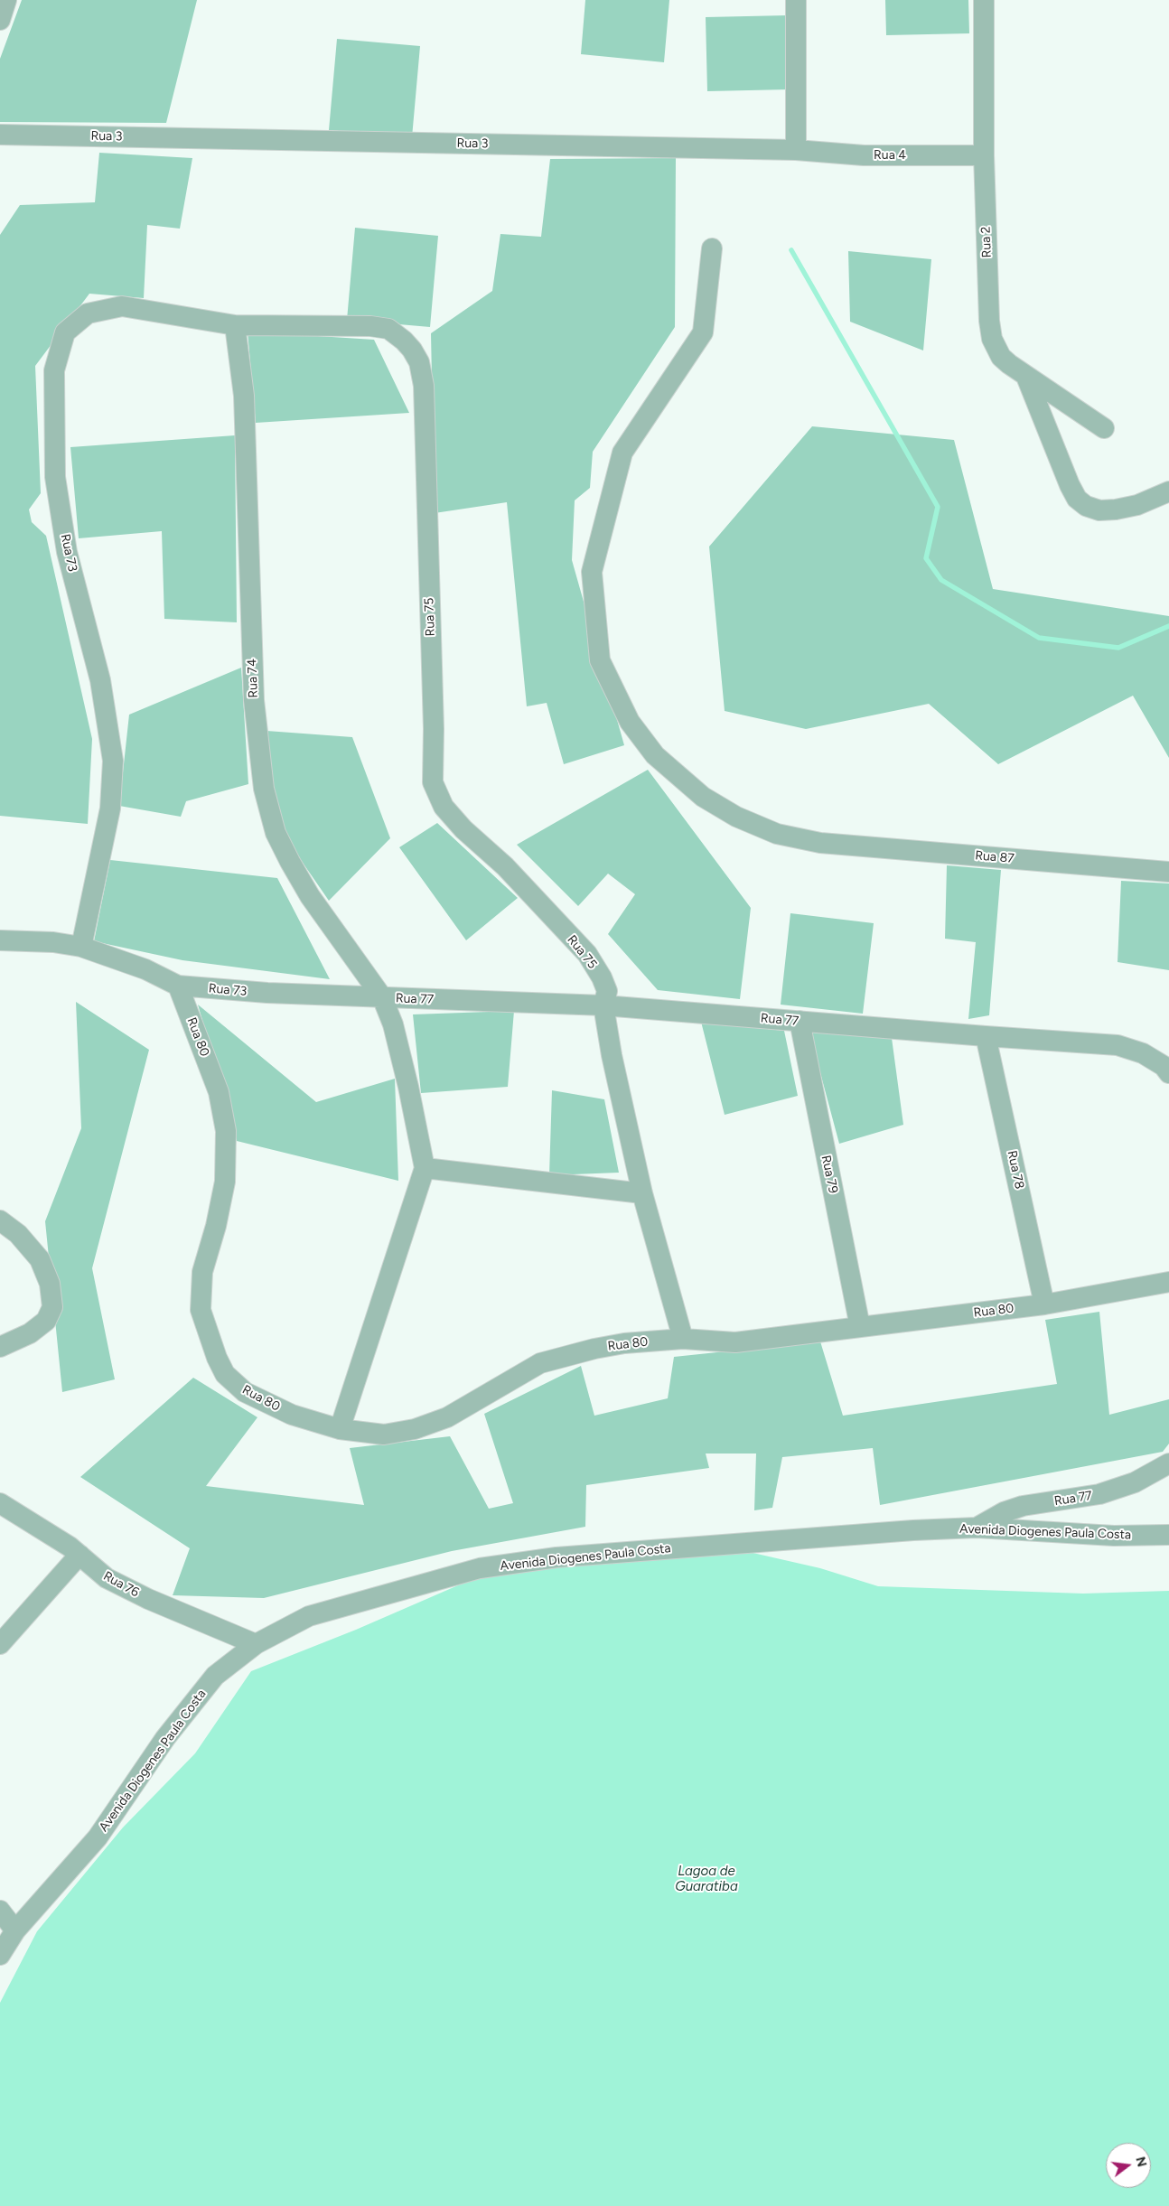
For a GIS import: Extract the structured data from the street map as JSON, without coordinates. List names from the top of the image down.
{
  "streets": {
    "street": [
      "Rua 3",
      "Rua 4",
      "Rua 2",
      "Rua 73",
      "Rua 75",
      "Rua 74",
      "Rua 87",
      "Rua 77",
      "Rua 80",
      "Rua 78",
      "Rua 79",
      "Avenida Diogenes Paula Costa",
      "Rua 76"
    ]
  },
  "crossings": [
    ["Rua 3", "Rua 4"],
    ["Rua 4", "Rua 2"],
    ["Rua 73", "Rua 75"],
    ["Rua 73", "Rua 74"],
    ["Rua 73", "Rua 77"],
    ["Rua 73", "Rua 80"],
    ["Rua 75", "Rua 74"],
    ["Rua 75", "Rua 77"],
    ["Rua 74", "Rua 77"],
    ["Rua 77", "Rua 78"],
    ["Rua 77", "Rua 79"],
    ["Rua 77", "Avenida Diogenes Paula Costa"],
    ["Rua 80", "Rua 78"],
    ["Rua 80", "Rua 79"],
    ["Avenida Diogenes Paula Costa", "Rua 76"]
  ],
  "water": ["Lagoa de Guaratiba"],
  "north": "right"
}
